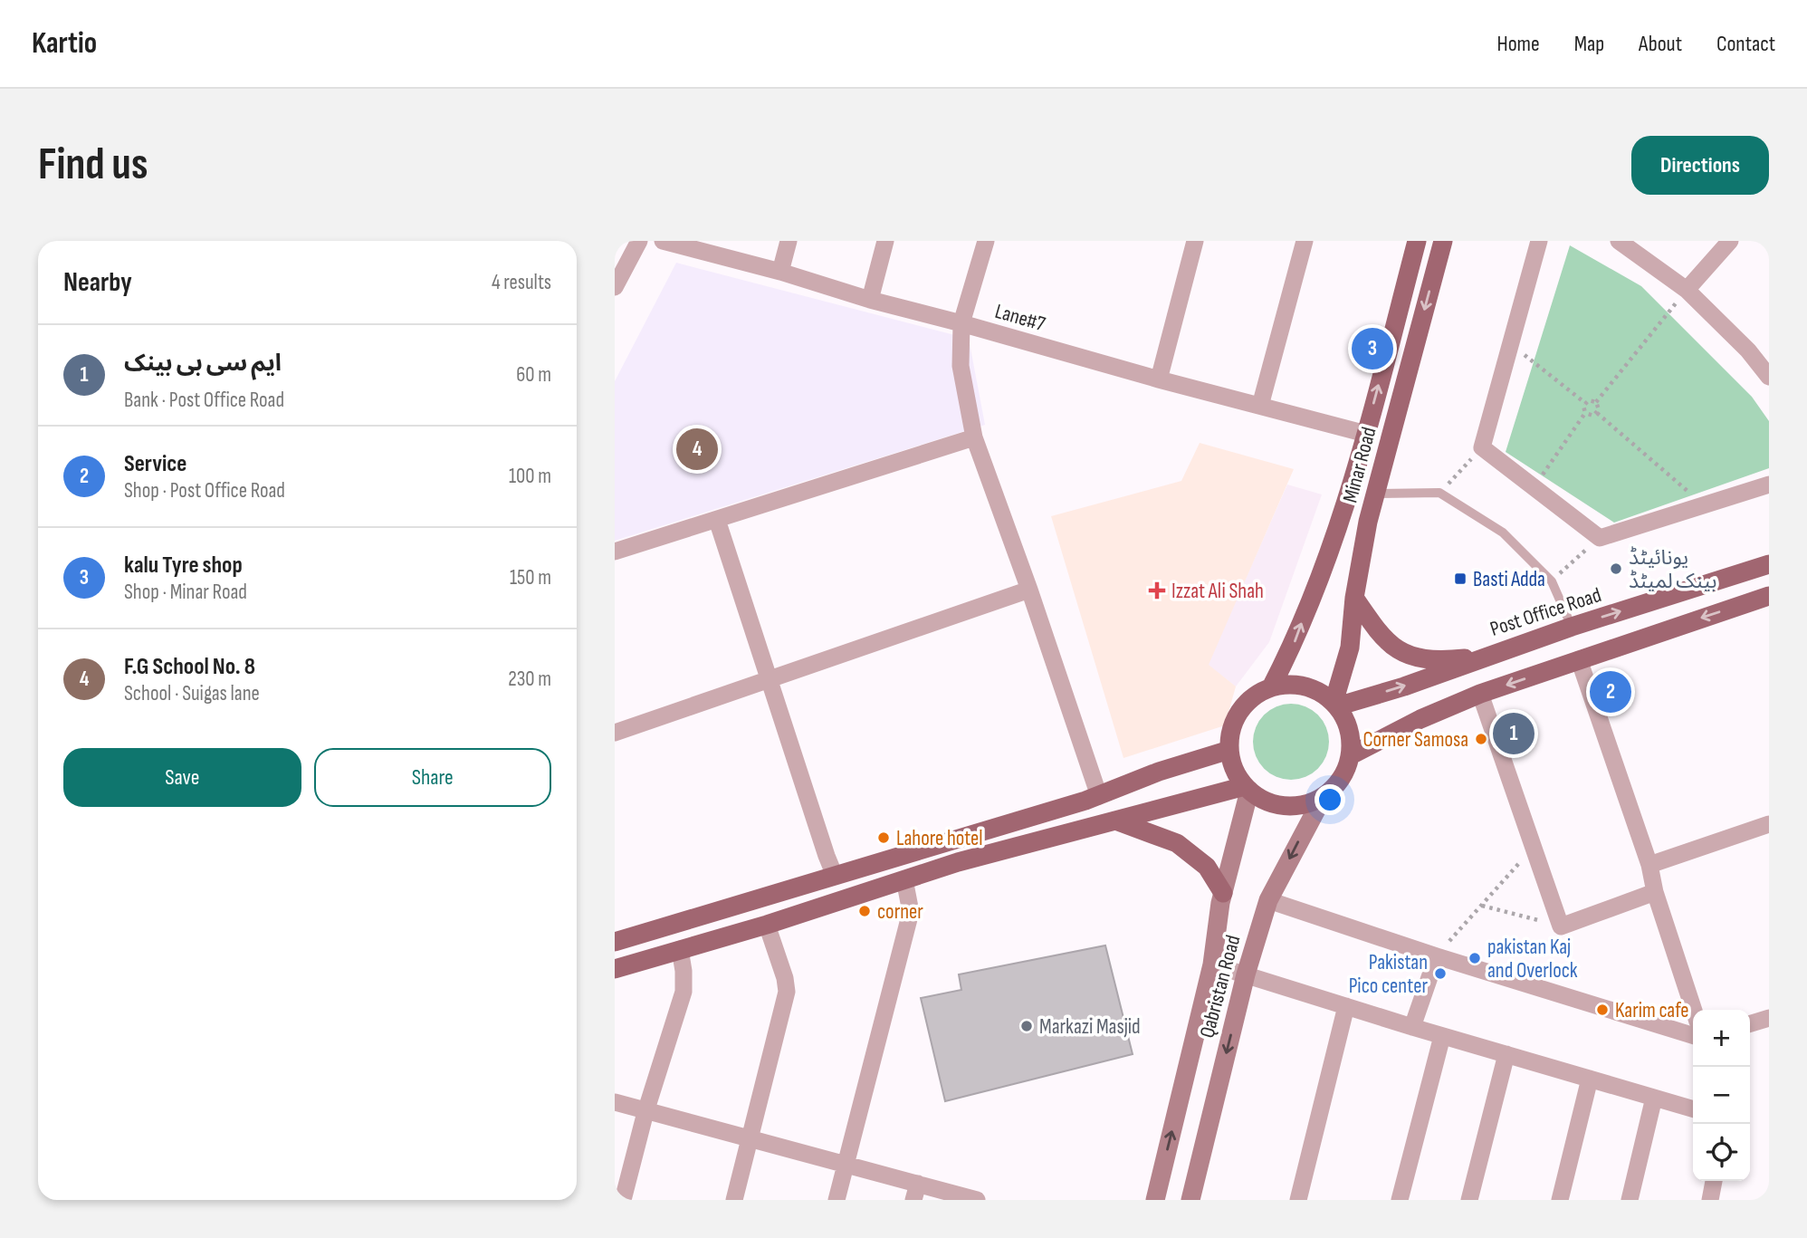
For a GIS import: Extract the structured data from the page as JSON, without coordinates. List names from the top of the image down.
{
  "streets": {
    "main road": ["Minar Road", "Post Office Road"],
    "street": ["Lane#7", "Qabristan Road"]
  },
  "crossings": [
    ["Lane#7", "Minar Road"],
    ["Minar Road", "Post Office Road"],
    ["Minar Road", "Qabristan Road"],
    ["Post Office Road", "Qabristan Road"]
  ],
  "places": {
    "other": [
      "یونائیٹڈ بینک لمیٹڈ",
      "Corner Samosa",
      "Lahore hotel",
      "corner",
      "pakistan Kaj and Overlock",
      "Pakistan Pico center",
      "Karim cafe",
      "Markazi Masjid"
    ],
    "transit": ["Basti Adda"],
    "health": ["Izzat Ali Shah"]
  },
  "page": {
    "header": "Kartio",
    "nav": [
      "Home",
      "Map",
      "About",
      "Contact"
    ],
    "buttons": [
      "Directions",
      ["Save", "Share"]
    ],
    "title": "Find us",
    "heading": ["Nearby", "4 results"],
    "list": [
      {
        "mark": "1",
        "name": "ایم سی بی بینک",
        "note": "Bank · Post Office Road",
        "value": "60 m"
      },
      {
        "mark": "2",
        "name": "Service",
        "note": "Shop · Post Office Road",
        "value": "100 m"
      },
      {
        "mark": "3",
        "name": "kalu Tyre shop",
        "note": "Shop · Minar Road",
        "value": "150 m"
      },
      {
        "mark": "4",
        "name": "F.G School No. 8",
        "note": "School · Suigas lane",
        "value": "230 m"
      }
    ],
    "pins": [
      "3",
      "4",
      "2",
      "1"
    ],
    "map_buttons": ["+", "−"]
  }
}
